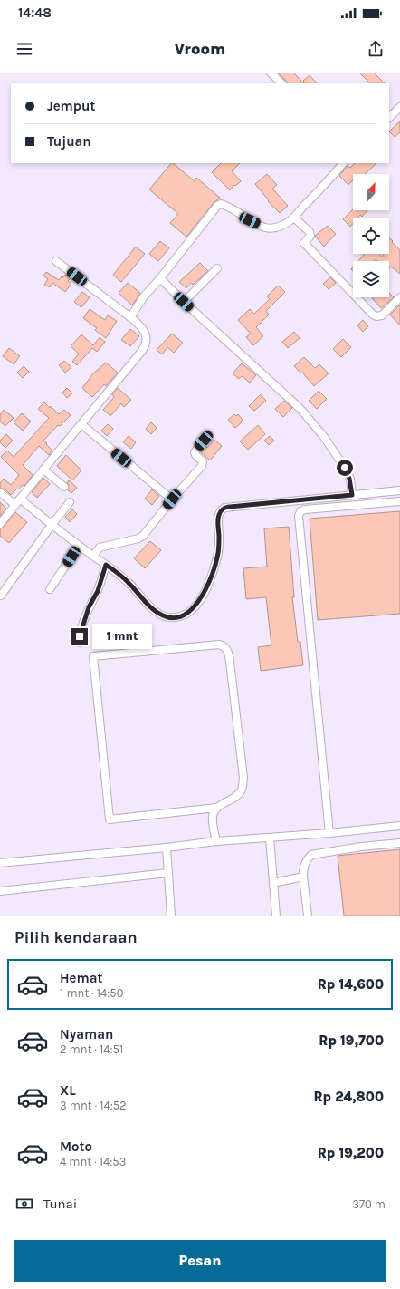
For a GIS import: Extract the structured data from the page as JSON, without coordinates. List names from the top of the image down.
{
  "north": "top right",
  "page": {
    "status": "14:48",
    "header": "Vroom",
    "banner": ["Jemput", "Tujuan"],
    "bubble": "1 mnt",
    "heading": "Pilih kendaraan",
    "list": [
      {
        "name": "Hemat",
        "note": "1 mnt · 14:50",
        "value": "Rp 14,600"
      },
      {
        "name": "Nyaman",
        "note": "2 mnt · 14:51",
        "value": "Rp 19,700"
      },
      {
        "name": "XL",
        "note": "3 mnt · 14:52",
        "value": "Rp 24,800"
      },
      {
        "name": "Moto",
        "note": "4 mnt · 14:53",
        "value": "Rp 19,200"
      }
    ],
    "pay": ["Tunai", "370 m"],
    "buttons": "Pesan"
  }
}
